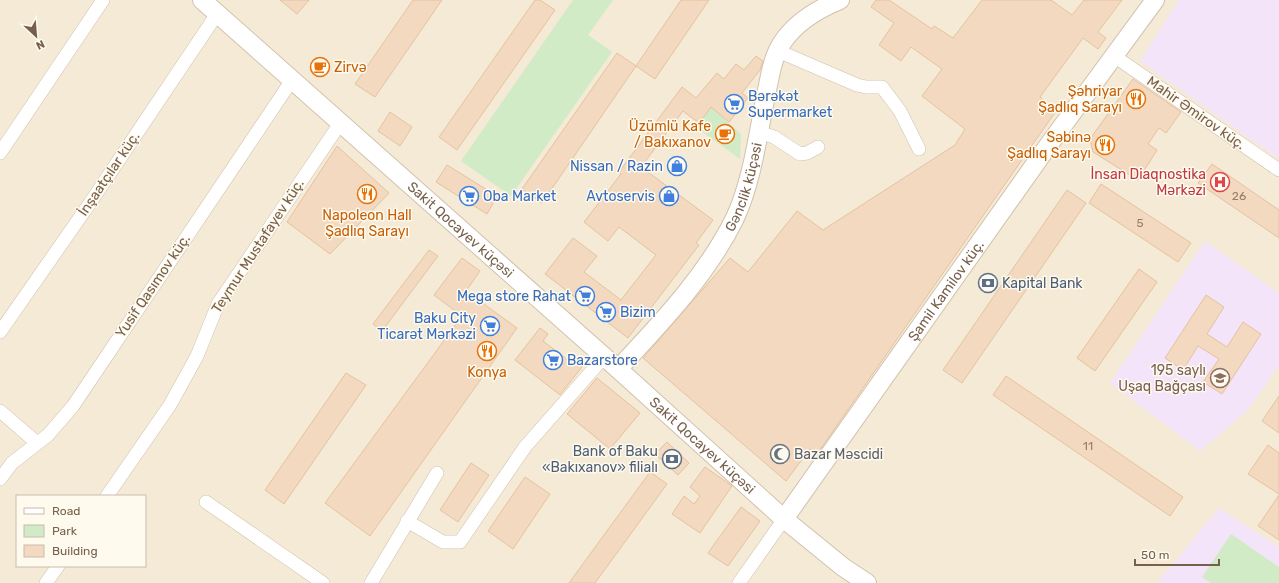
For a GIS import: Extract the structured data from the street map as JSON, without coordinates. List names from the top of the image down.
{
  "streets": {
    "street": [
      "Mahir Əmirov küç.",
      "İnşaatçılar küç.",
      "Gənclik küçəsi",
      "Sakit Qocayev küçəsi",
      "Teymur Mustafayev küç.",
      "Yusif Qasımov küç.",
      "Şamil Kamilov küç."
    ]
  },
  "crossings": [
    ["Mahir Əmirov küç.", "Şamil Kamilov küç."],
    ["İnşaatçılar küç.", "Sakit Qocayev küçəsi"],
    ["Gənclik küçəsi", "Sakit Qocayev küçəsi"],
    ["Sakit Qocayev küçəsi", "Teymur Mustafayev küç."],
    ["Sakit Qocayev küçəsi", "Yusif Qasımov küç."],
    ["Sakit Qocayev küçəsi", "Şamil Kamilov küç."]
  ],
  "places": {
    "cafe": ["Zirvə", "Üzümlü Kafe / Bakıxanov"],
    "restaurant": [
      "Şəhriyar Şadlıq Sarayı",
      "Səbinə Şadlıq Sarayı",
      "Napoleon Hall Şadlıq Sarayı",
      "Konya"
    ],
    "supermarket": [
      "Bərəkət Supermarket",
      "Oba Market",
      "Mega store Rahat",
      "Bizim",
      "Baku City Ticarət Mərkəzi",
      "Bazarstore"
    ],
    "shop": ["Nissan / Razin", "Avtoservis"],
    "hospital": ["İnsan Diaqnostika Mərkəzi"],
    "bank": ["Kapital Bank", "Bank of Baku «Bakıxanov» filialı"],
    "school or university": ["195 saylı Uşaq Bağçası"],
    "mosque": ["Bazar Məscidi"]
  },
  "house_numbers": ["26", "5", "11"],
  "legend": ["Road", "Park", "Building"],
  "scale_bar": "50 m",
  "north": "bottom right"
}
